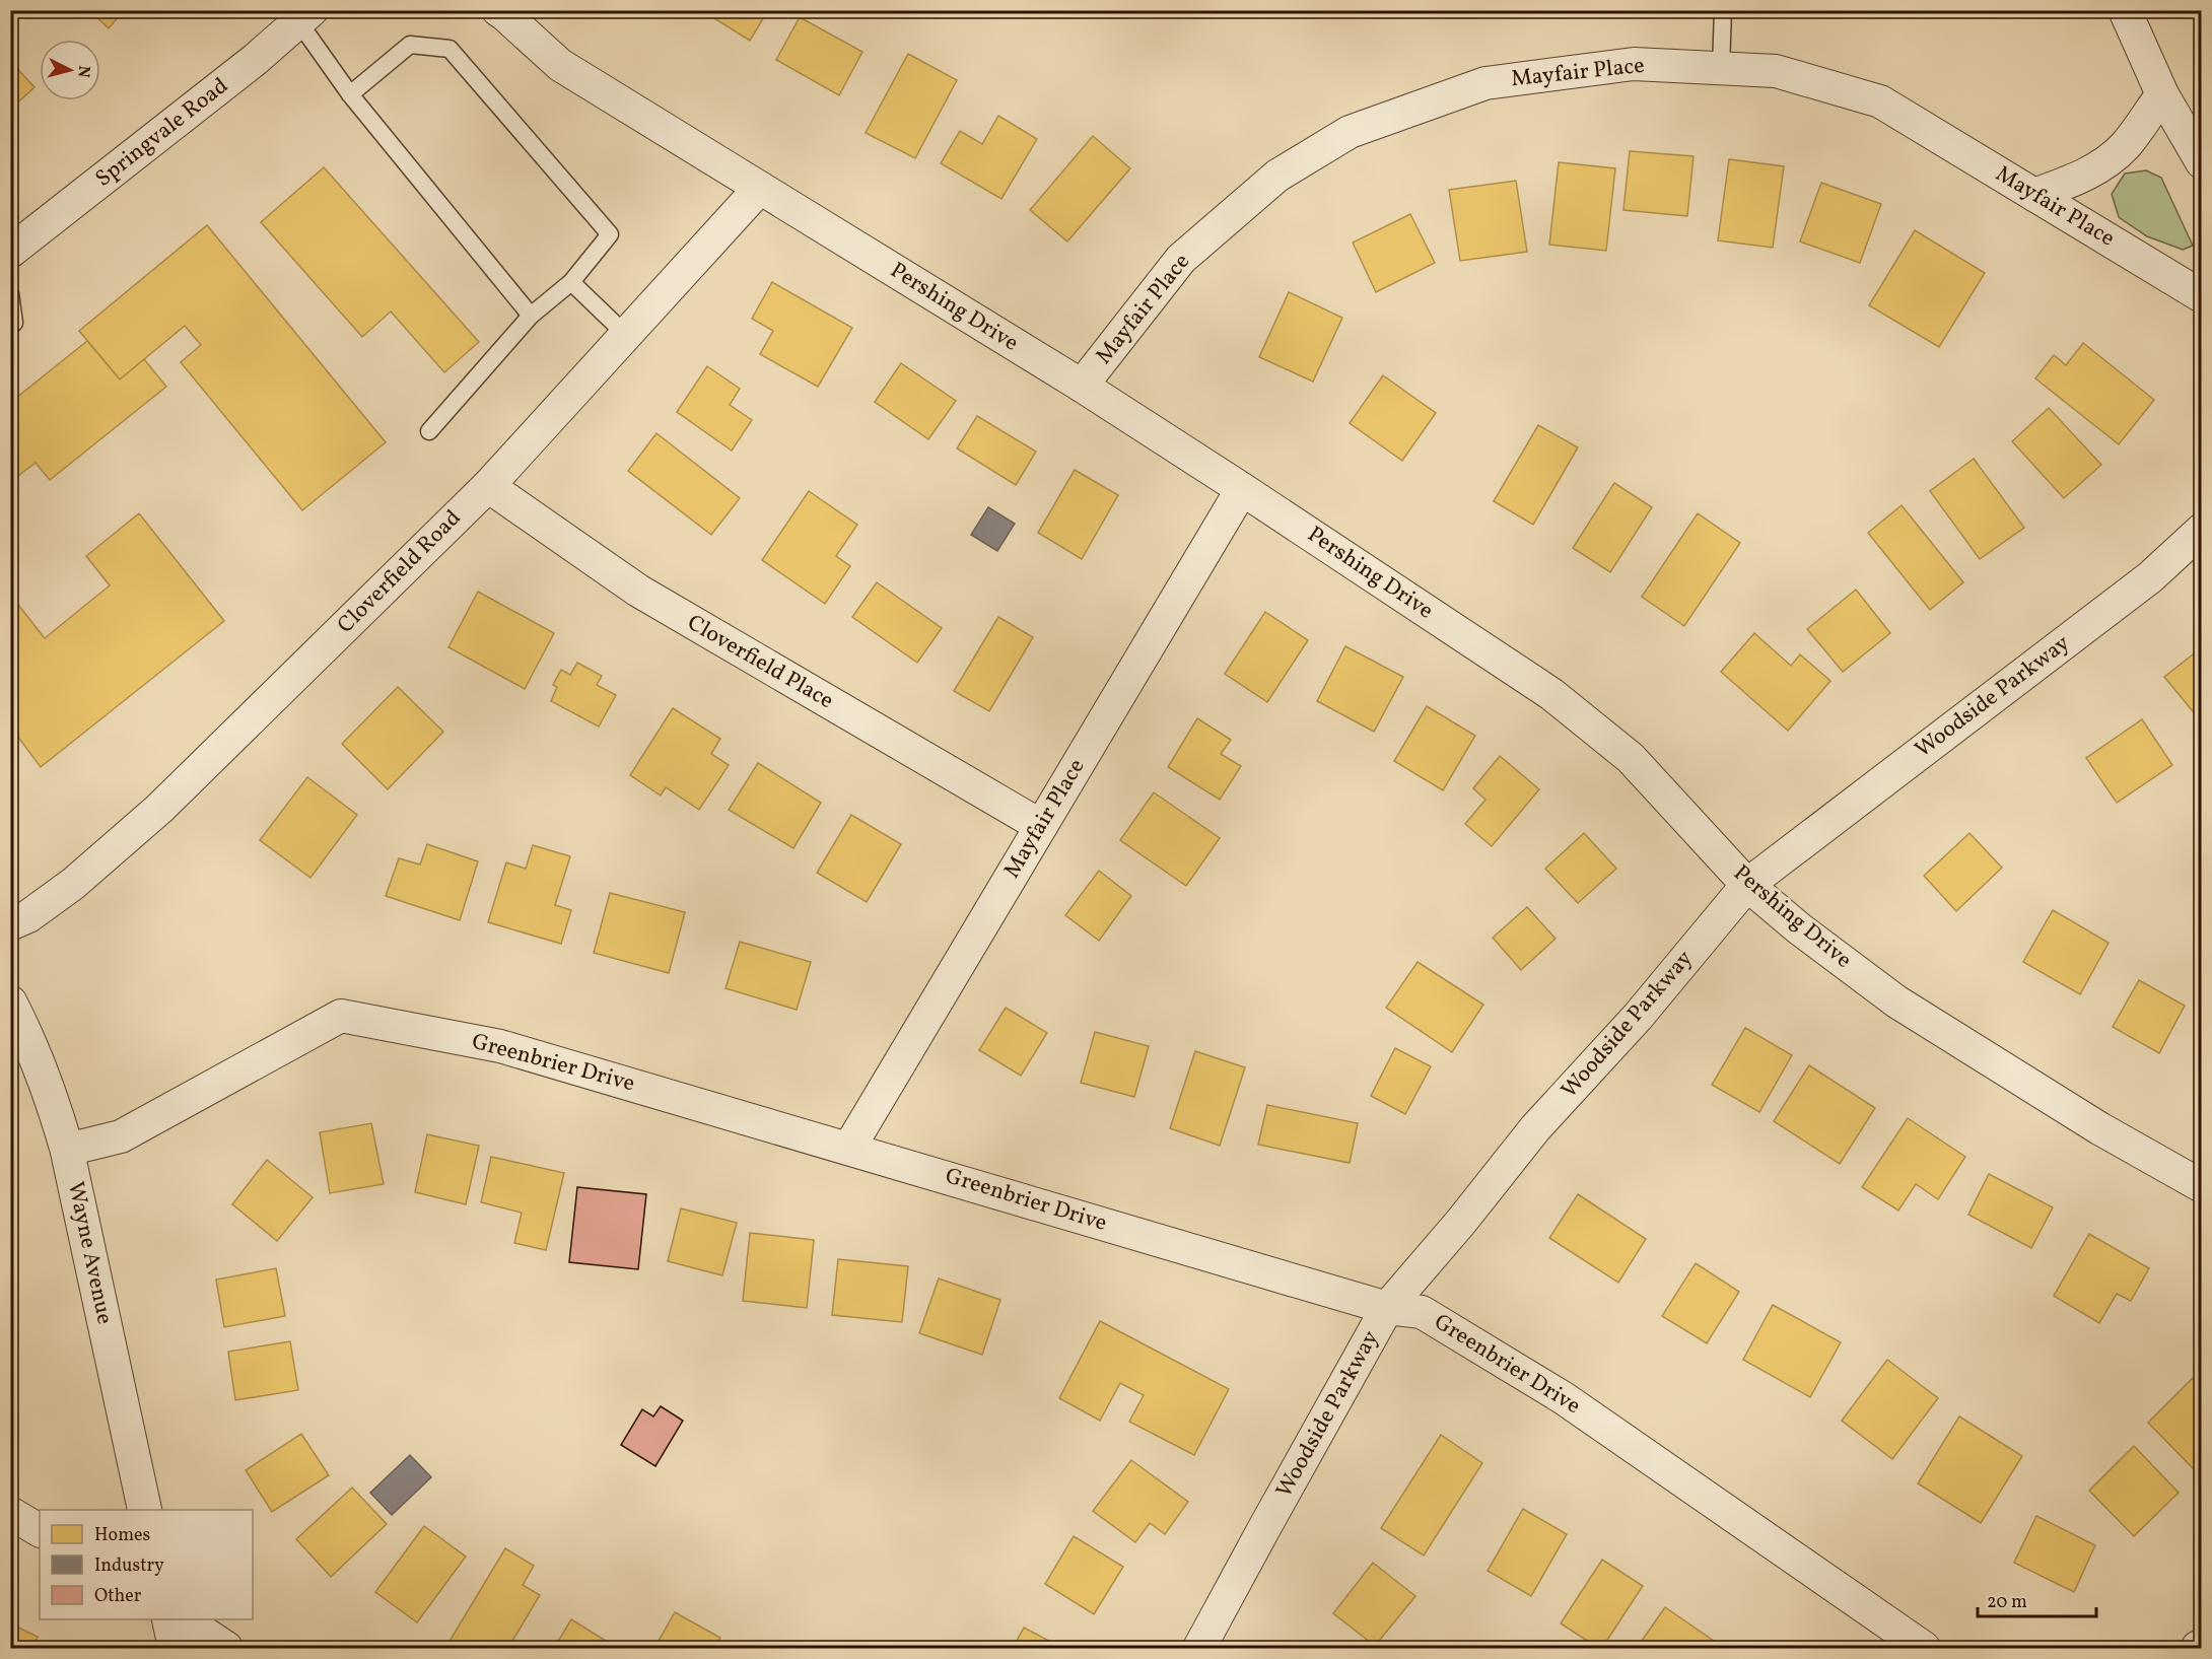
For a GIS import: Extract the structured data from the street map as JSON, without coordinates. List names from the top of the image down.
{
  "streets": {
    "street": [
      "Mayfair Place",
      "Springvale Road",
      "Pershing Drive",
      "Cloverfield Road",
      "Cloverfield Place",
      "Woodside Parkway",
      "Greenbrier Drive",
      "Wayne Avenue"
    ]
  },
  "crossings": [
    ["Mayfair Place", "Pershing Drive"],
    ["Mayfair Place", "Cloverfield Place"],
    ["Mayfair Place", "Greenbrier Drive"],
    ["Pershing Drive", "Cloverfield Road"],
    ["Pershing Drive", "Woodside Parkway"],
    ["Cloverfield Road", "Cloverfield Place"],
    ["Woodside Parkway", "Greenbrier Drive"],
    ["Greenbrier Drive", "Wayne Avenue"]
  ],
  "legend": ["Homes", "Industry", "Other"],
  "scale_bar": "20 m",
  "north": "right"
}
